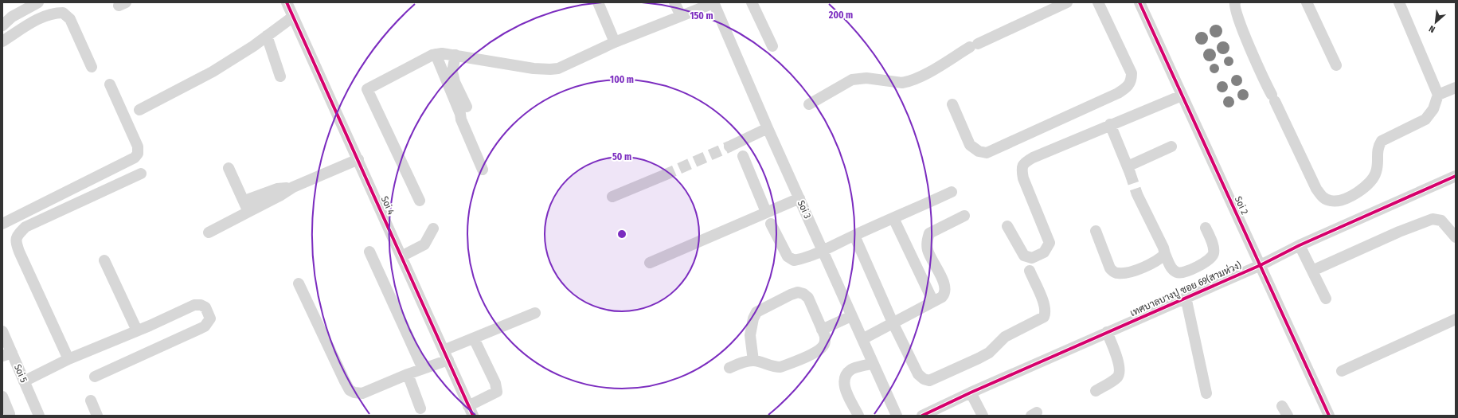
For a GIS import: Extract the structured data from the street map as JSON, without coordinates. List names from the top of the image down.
{
  "streets": {
    "street": [
      "Soi 4",
      "Soi 2",
      "Soi 3",
      "เทศบาลบางปู ซอย 69(สามห่วง)",
      "Soi 5"
    ]
  },
  "crossings": [
    ["Soi 2", "เทศบาลบางปู ซอย 69(สามห่วง)"]
  ],
  "north": "bottom left",
  "rings": [
    "200 m",
    "150 m",
    "100 m",
    "50 m"
  ]
}
